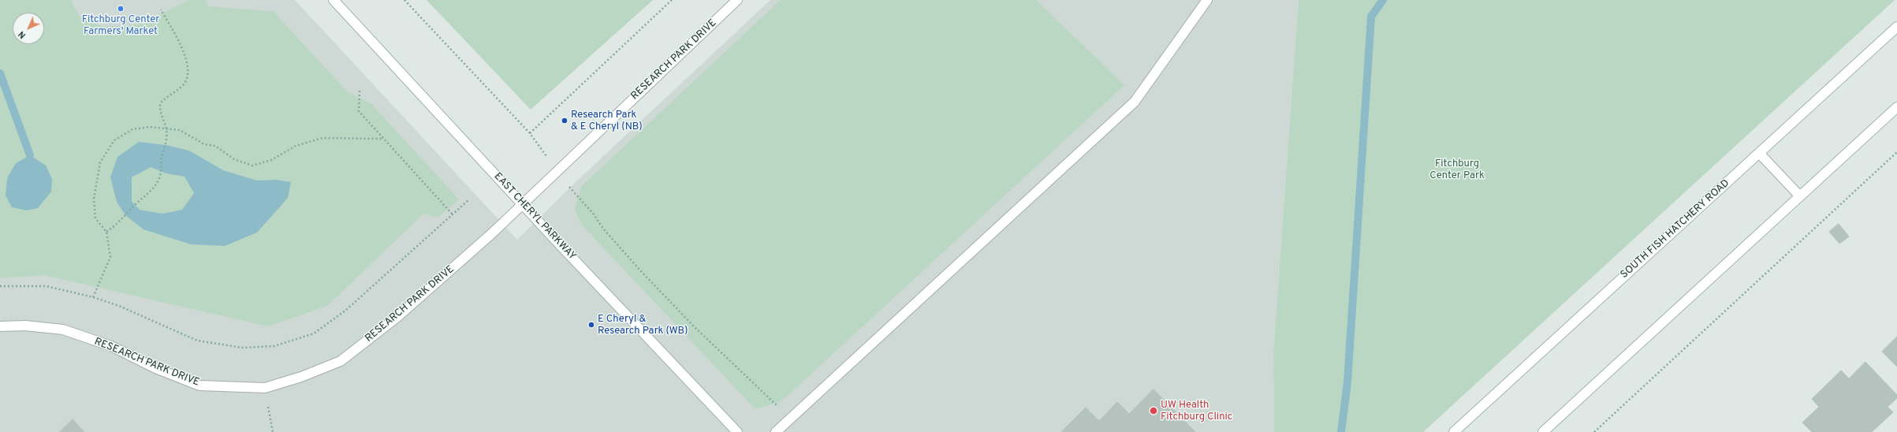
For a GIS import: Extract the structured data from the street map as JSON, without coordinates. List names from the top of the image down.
{
  "streets": {
    "street": ["RESEARCH PARK DRIVE", "EAST CHERYL PARKWAY", "SOUTH FISH HATCHERY ROAD"]
  },
  "crossings": [
    ["RESEARCH PARK DRIVE", "EAST CHERYL PARKWAY"]
  ],
  "parks": ["Fitchburg Center Park"],
  "places": [
    "Fitchburg Center Farmers' Market",
    "Research Park & E Cheryl (NB)",
    "E Cheryl & Research Park (WB)",
    "UW Health Fitchburg Clinic"
  ],
  "north": "bottom left"
}
